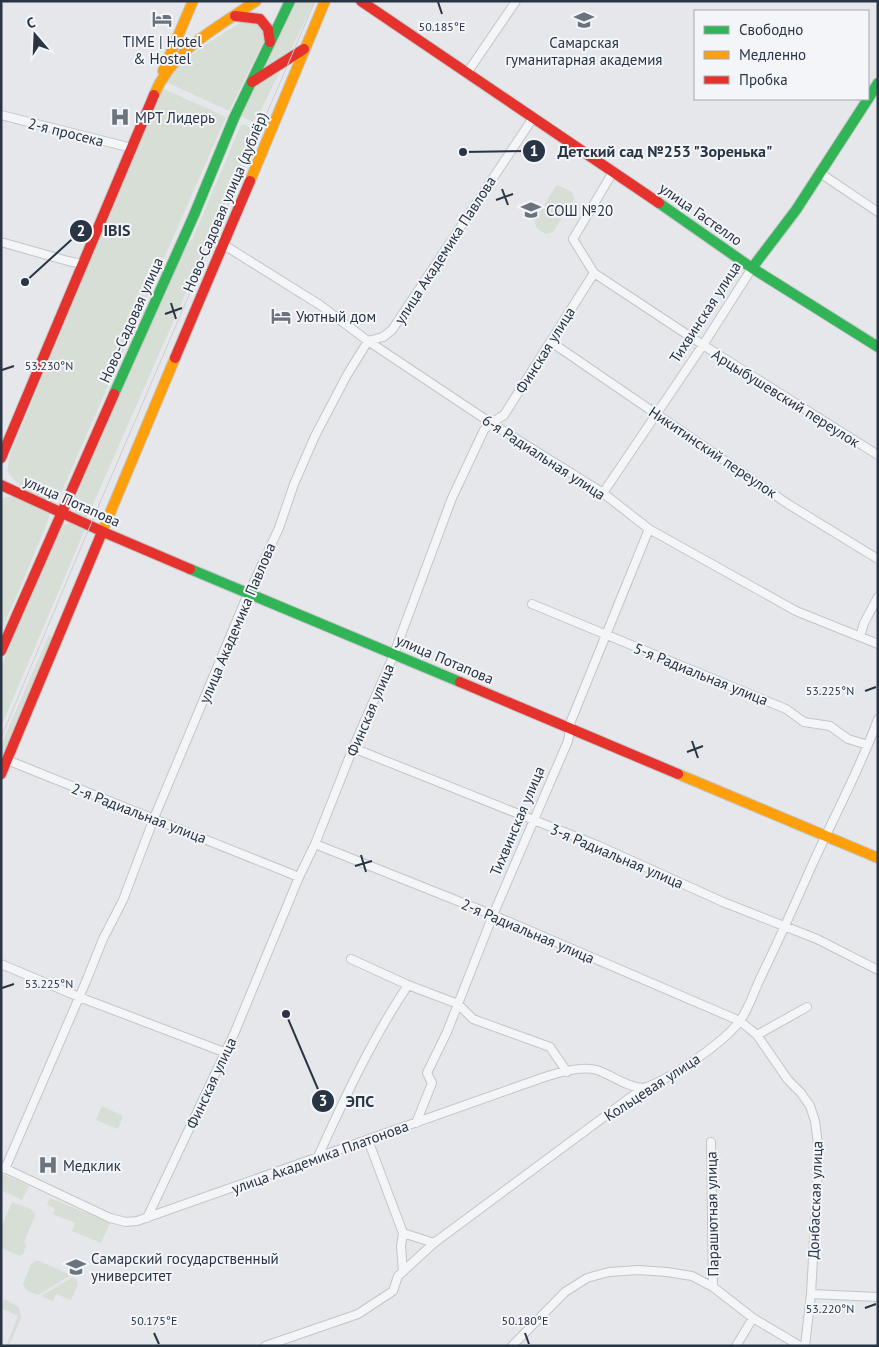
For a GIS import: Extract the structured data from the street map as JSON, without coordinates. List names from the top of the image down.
{
  "streets": {
    "street": [
      "2-я просека",
      "Ново-Садовая улица (дублёр)",
      "улица Гастелло",
      "улица Академика Павлова",
      "Тихвинская улица",
      "Ново-Садовая улица",
      "Финская улица",
      "Арцыбушевский переулок",
      "Никитинский переулок",
      "6-я Радиальная улица",
      "улица Потапова",
      "5-я Радиальная улица",
      "2-я Радиальная улица",
      "3-я Радиальная улица",
      "Кольцевая улица",
      "улица Академика Платонова",
      "Донбасская улица",
      "Парашютная улица"
    ]
  },
  "crossings": [
    ["Ново-Садовая улица (дублёр)", "6-я Радиальная улица"],
    ["Ново-Садовая улица (дублёр)", "улица Потапова"],
    ["Ново-Садовая улица (дублёр)", "2-я Радиальная улица"],
    ["улица Гастелло", "улица Академика Павлова"],
    ["улица Гастелло", "Тихвинская улица"],
    ["улица Академика Павлова", "6-я Радиальная улица"],
    ["улица Академика Павлова", "улица Потапова"],
    ["улица Академика Павлова", "2-я Радиальная улица"],
    ["улица Академика Павлова", "улица Академика Платонова"],
    ["Тихвинская улица", "Арцыбушевский переулок"],
    ["Тихвинская улица", "Никитинский переулок"],
    ["Тихвинская улица", "6-я Радиальная улица"],
    ["Тихвинская улица", "улица Потапова"],
    ["Тихвинская улица", "5-я Радиальная улица"],
    ["Тихвинская улица", "2-я Радиальная улица"],
    ["Тихвинская улица", "3-я Радиальная улица"],
    ["Тихвинская улица", "улица Академика Платонова"],
    ["Ново-Садовая улица", "улица Потапова"],
    ["Финская улица", "Арцыбушевский переулок"],
    ["Финская улица", "Никитинский переулок"],
    ["Финская улица", "6-я Радиальная улица"],
    ["Финская улица", "улица Потапова"],
    ["Финская улица", "2-я Радиальная улица"],
    ["Финская улица", "3-я Радиальная улица"],
    ["Финская улица", "улица Академика Платонова"],
    ["улица Потапова", "Кольцевая улица"],
    ["5-я Радиальная улица", "Кольцевая улица"],
    ["2-я Радиальная улица", "Кольцевая улица"],
    ["2-я Радиальная улица", "Донбасская улица"],
    ["3-я Радиальная улица", "Кольцевая улица"],
    ["Кольцевая улица", "улица Академика Платонова"],
    ["Кольцевая улица", "Донбасская улица"]
  ],
  "places": {
    "hotel": ["TIME | Hotel & Hostel", "Уютный дом"],
    "school or university": ["Самарская гуманитарная академия", "СОШ №20", "Самарский государственный университет"],
    "hospital": ["МРТ Лидерь", "Медклик"],
    "other": ["Детский сад №253 \"Зоренька\"", "IBIS", "ЭПС"]
  },
  "legend": ["Свободно", "Медленно", "Пробка"],
  "north": "top",
  "coordinates": [
    "50.185°E",
    "53.230°N",
    "53.225°N",
    "53.220°N",
    "50.175°E",
    "50.180°E"
  ]
}
